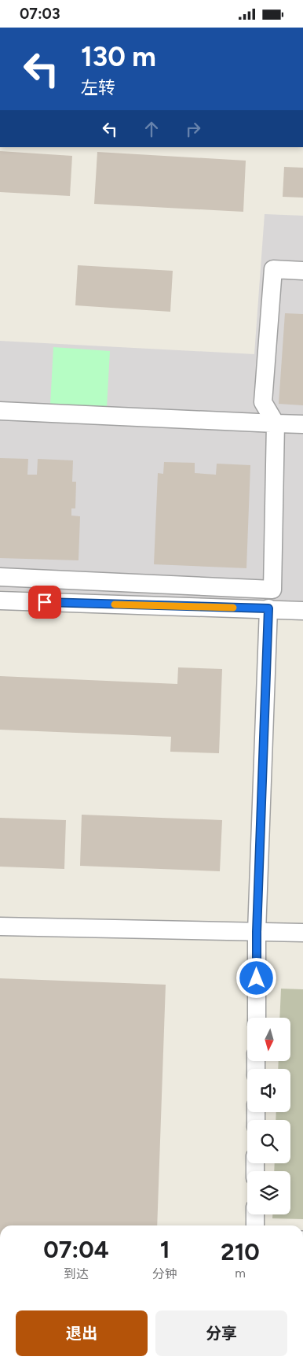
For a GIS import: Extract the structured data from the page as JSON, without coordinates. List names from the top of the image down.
{
  "north": "bottom",
  "page": {
    "status": "07:03",
    "turn": ["130 m", "左转"],
    "eta": [
      "07:04",
      "到达",
      "1",
      "分钟",
      "210",
      "m"
    ],
    "buttons": ["退出", "分享"]
  }
}
